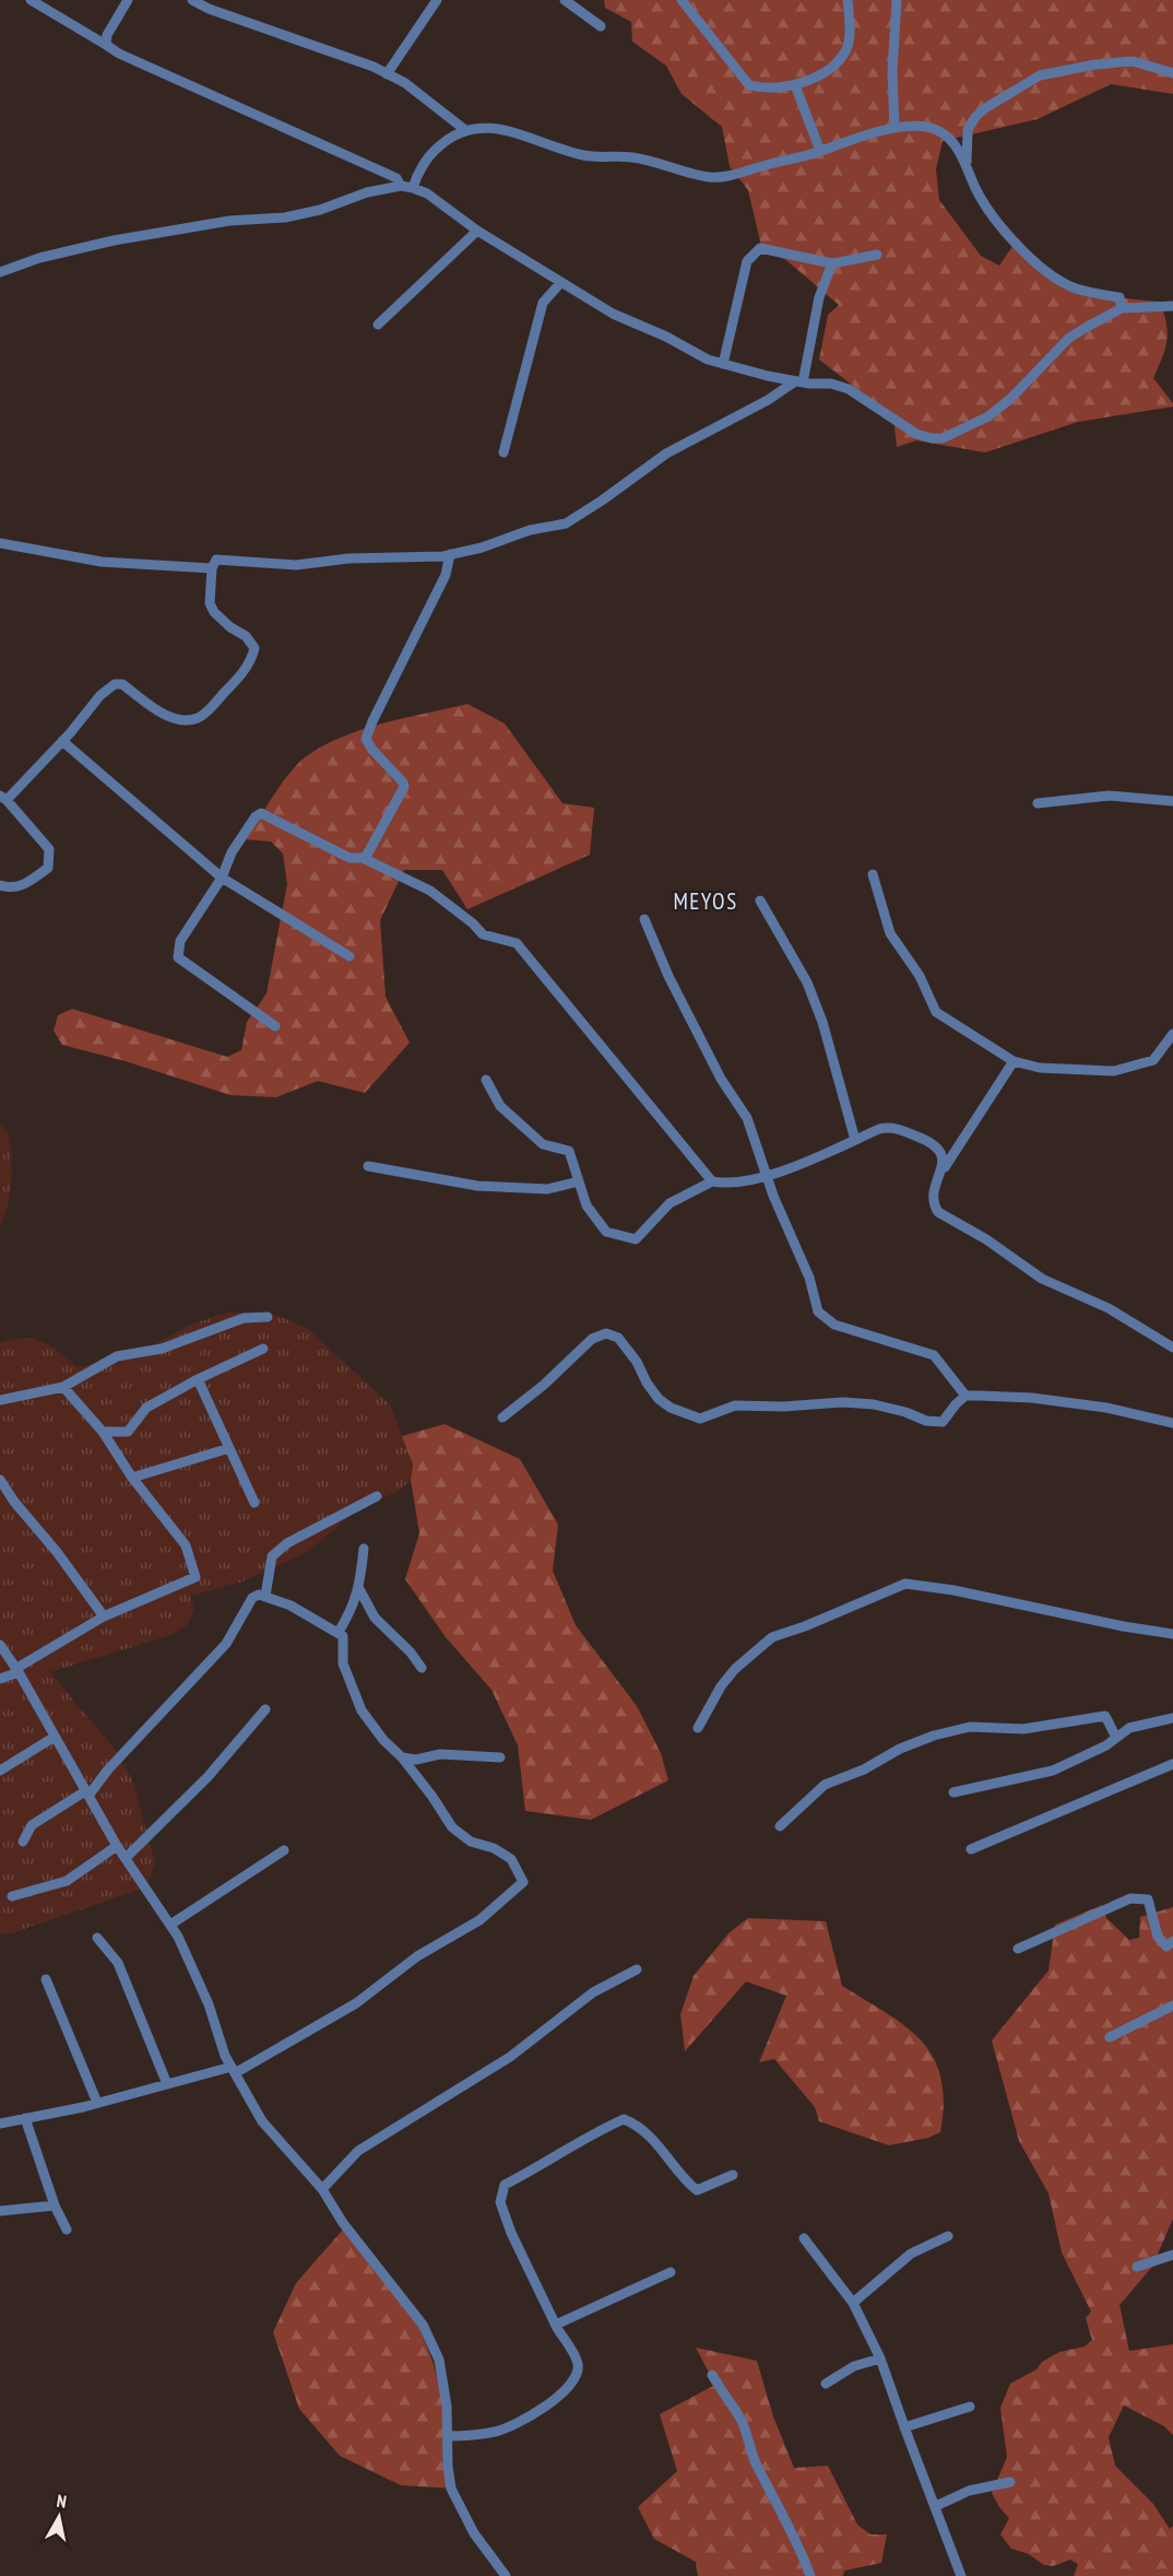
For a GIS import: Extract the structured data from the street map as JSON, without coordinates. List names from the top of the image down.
{
  "districts": ["MEYOS"],
  "north": "top"
}
